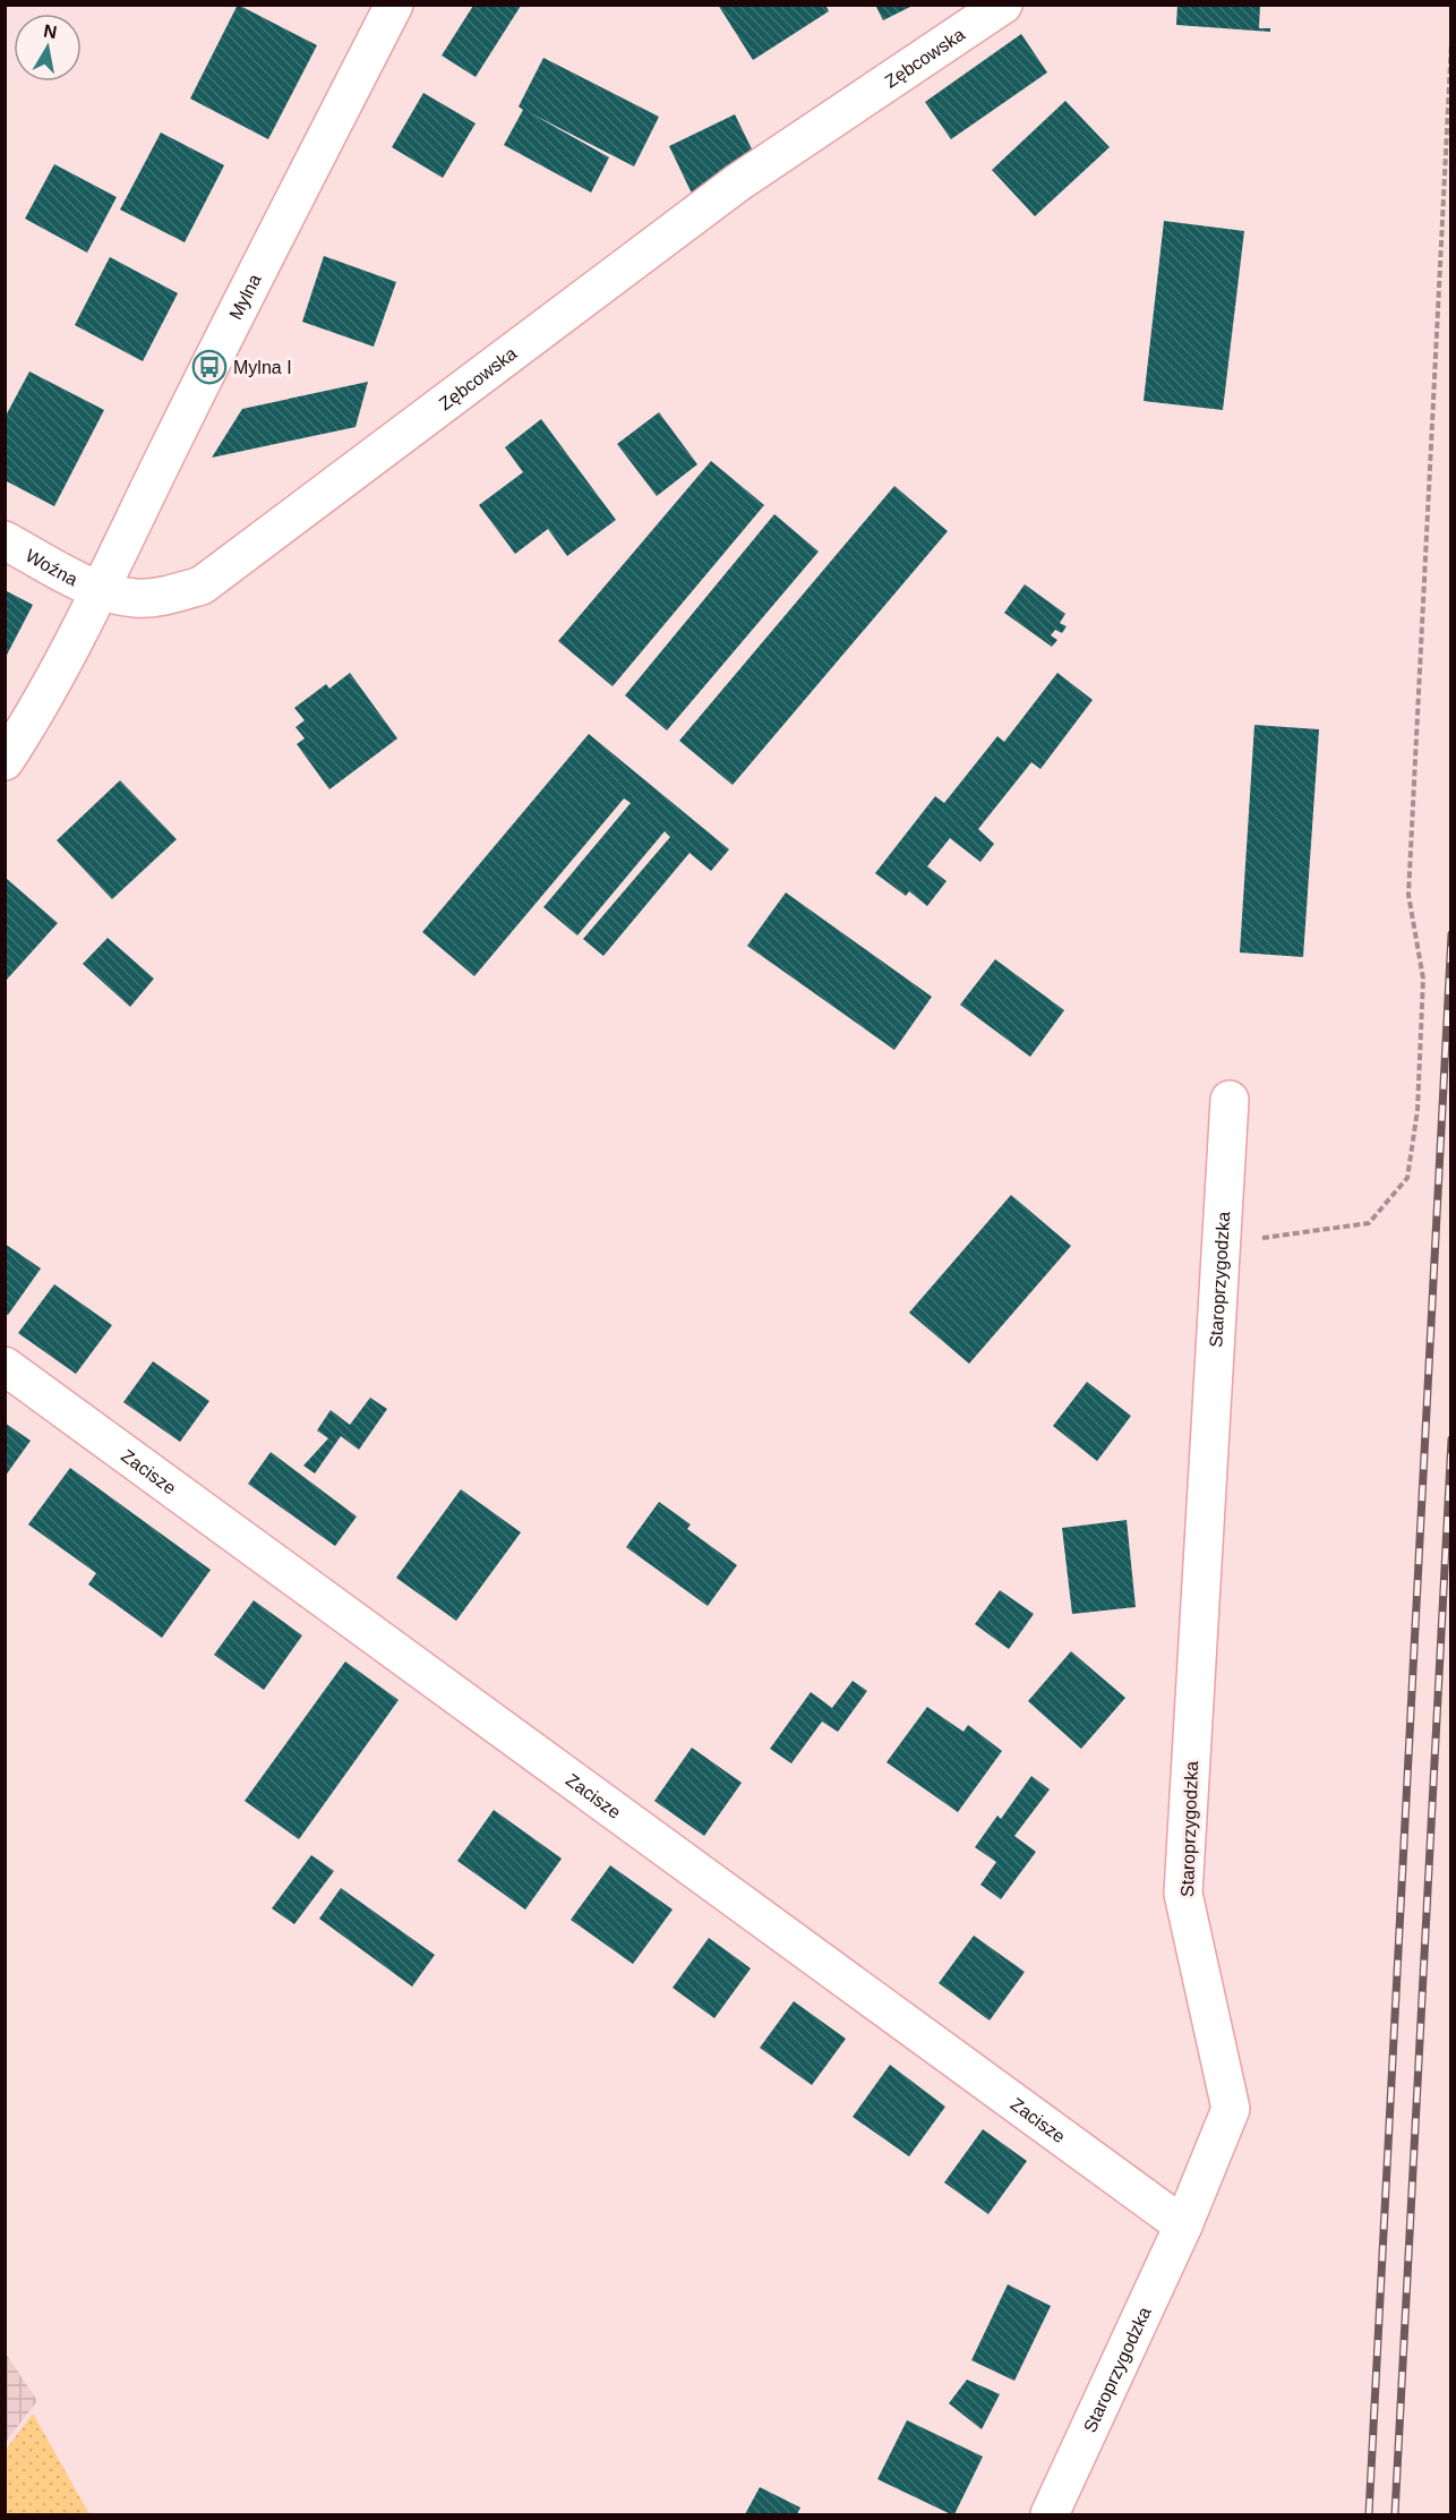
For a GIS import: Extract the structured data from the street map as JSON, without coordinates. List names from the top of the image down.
{
  "streets": {
    "street": [
      "Zębcowska",
      "Mylna",
      "Woźna",
      "Staroprzygodzka",
      "Zacisze"
    ]
  },
  "crossings": [
    ["Zębcowska", "Mylna"],
    ["Zębcowska", "Woźna"],
    ["Mylna", "Woźna"],
    ["Staroprzygodzka", "Zacisze"]
  ],
  "places": {
    "bus stop": ["Mylna I"]
  },
  "north": "top"
}
